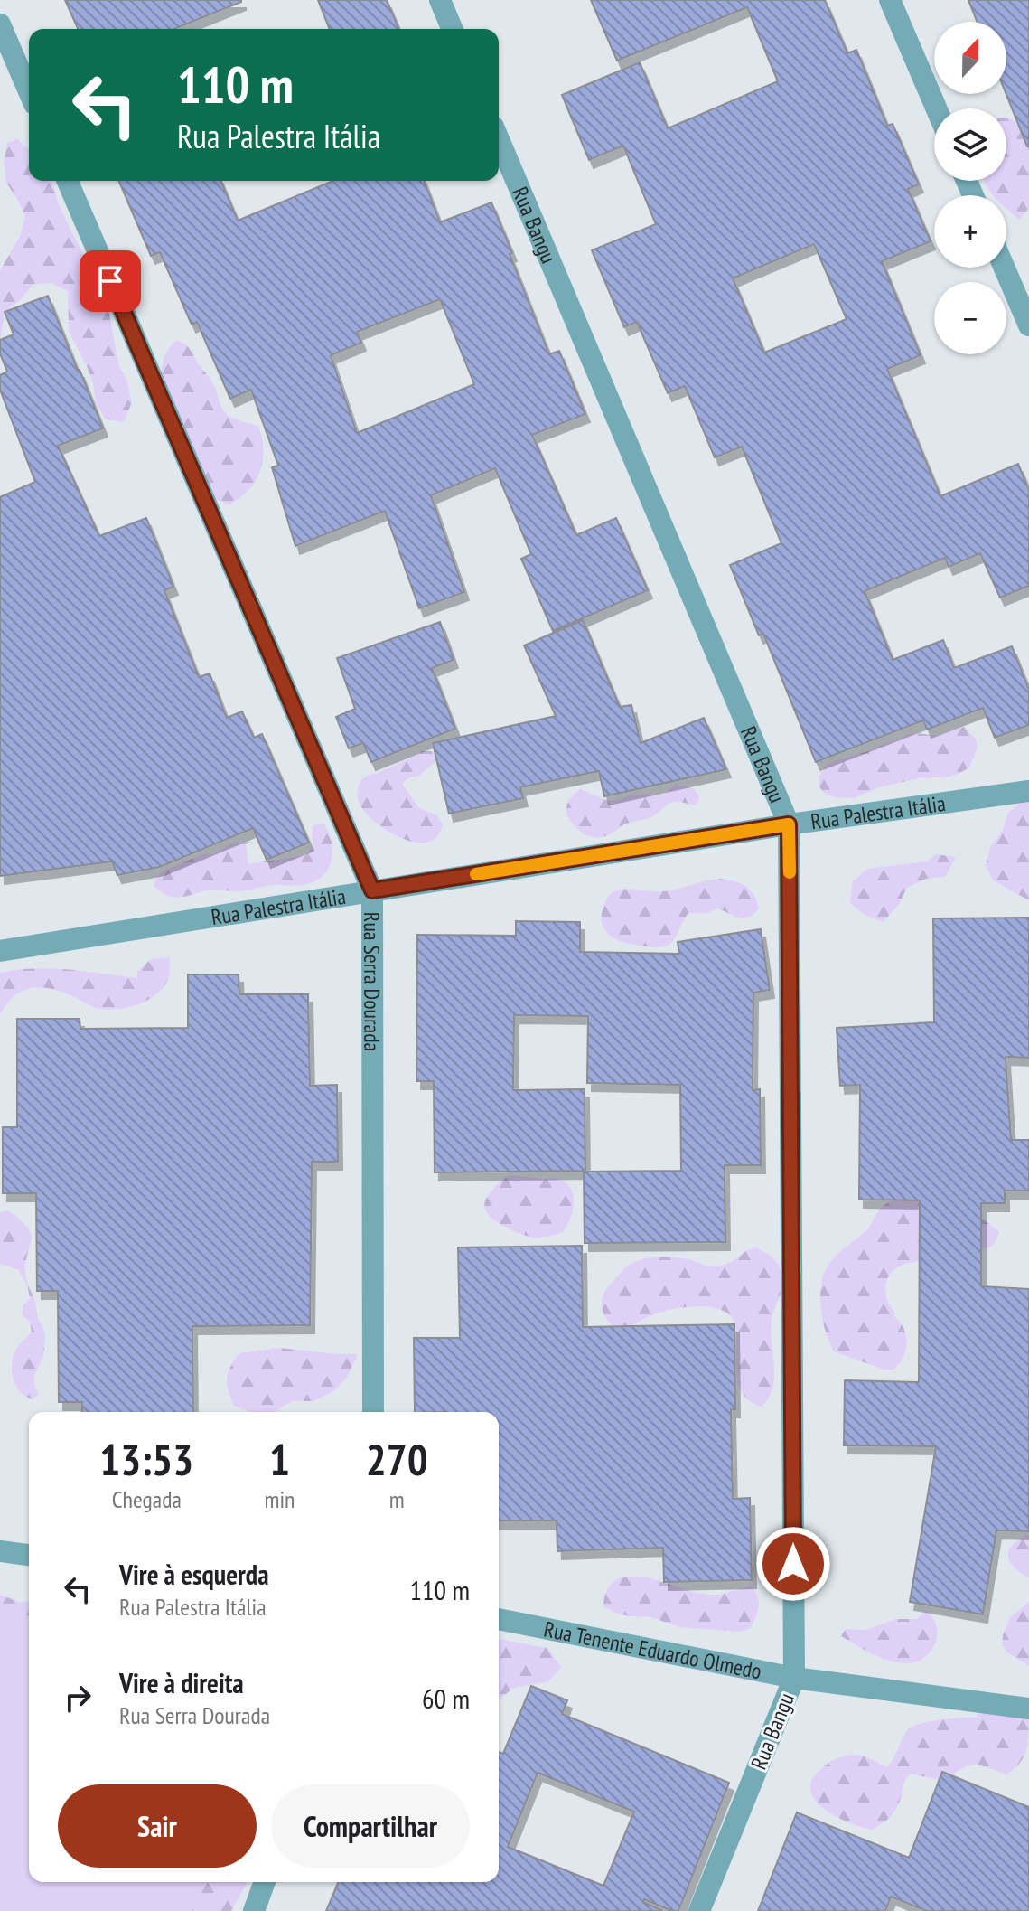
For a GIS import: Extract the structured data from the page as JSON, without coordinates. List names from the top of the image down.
{
  "streets": {
    "street": [
      "Rua Bangu",
      "Rua Palestra Itália",
      "Rua Serra Dourada",
      "Rua Tenente Eduardo Olmedo"
    ]
  },
  "crossings": [
    ["Rua Bangu", "Rua Palestra Itália"],
    ["Rua Bangu", "Rua Tenente Eduardo Olmedo"],
    ["Rua Palestra Itália", "Rua Serra Dourada"]
  ],
  "north": "top",
  "page": {
    "map_buttons": ["+", "−"],
    "turn": ["110 m", "Rua Palestra Itália"],
    "eta": [
      "13:53",
      "Chegada",
      "1",
      "min",
      "270",
      "m"
    ],
    "list": [
      {
        "name": "Vire à esquerda",
        "note": "Rua Palestra Itália",
        "value": "110 m"
      },
      {
        "name": "Vire à direita",
        "note": "Rua Serra Dourada",
        "value": "60 m"
      }
    ],
    "buttons": ["Sair", "Compartilhar"]
  }
}
